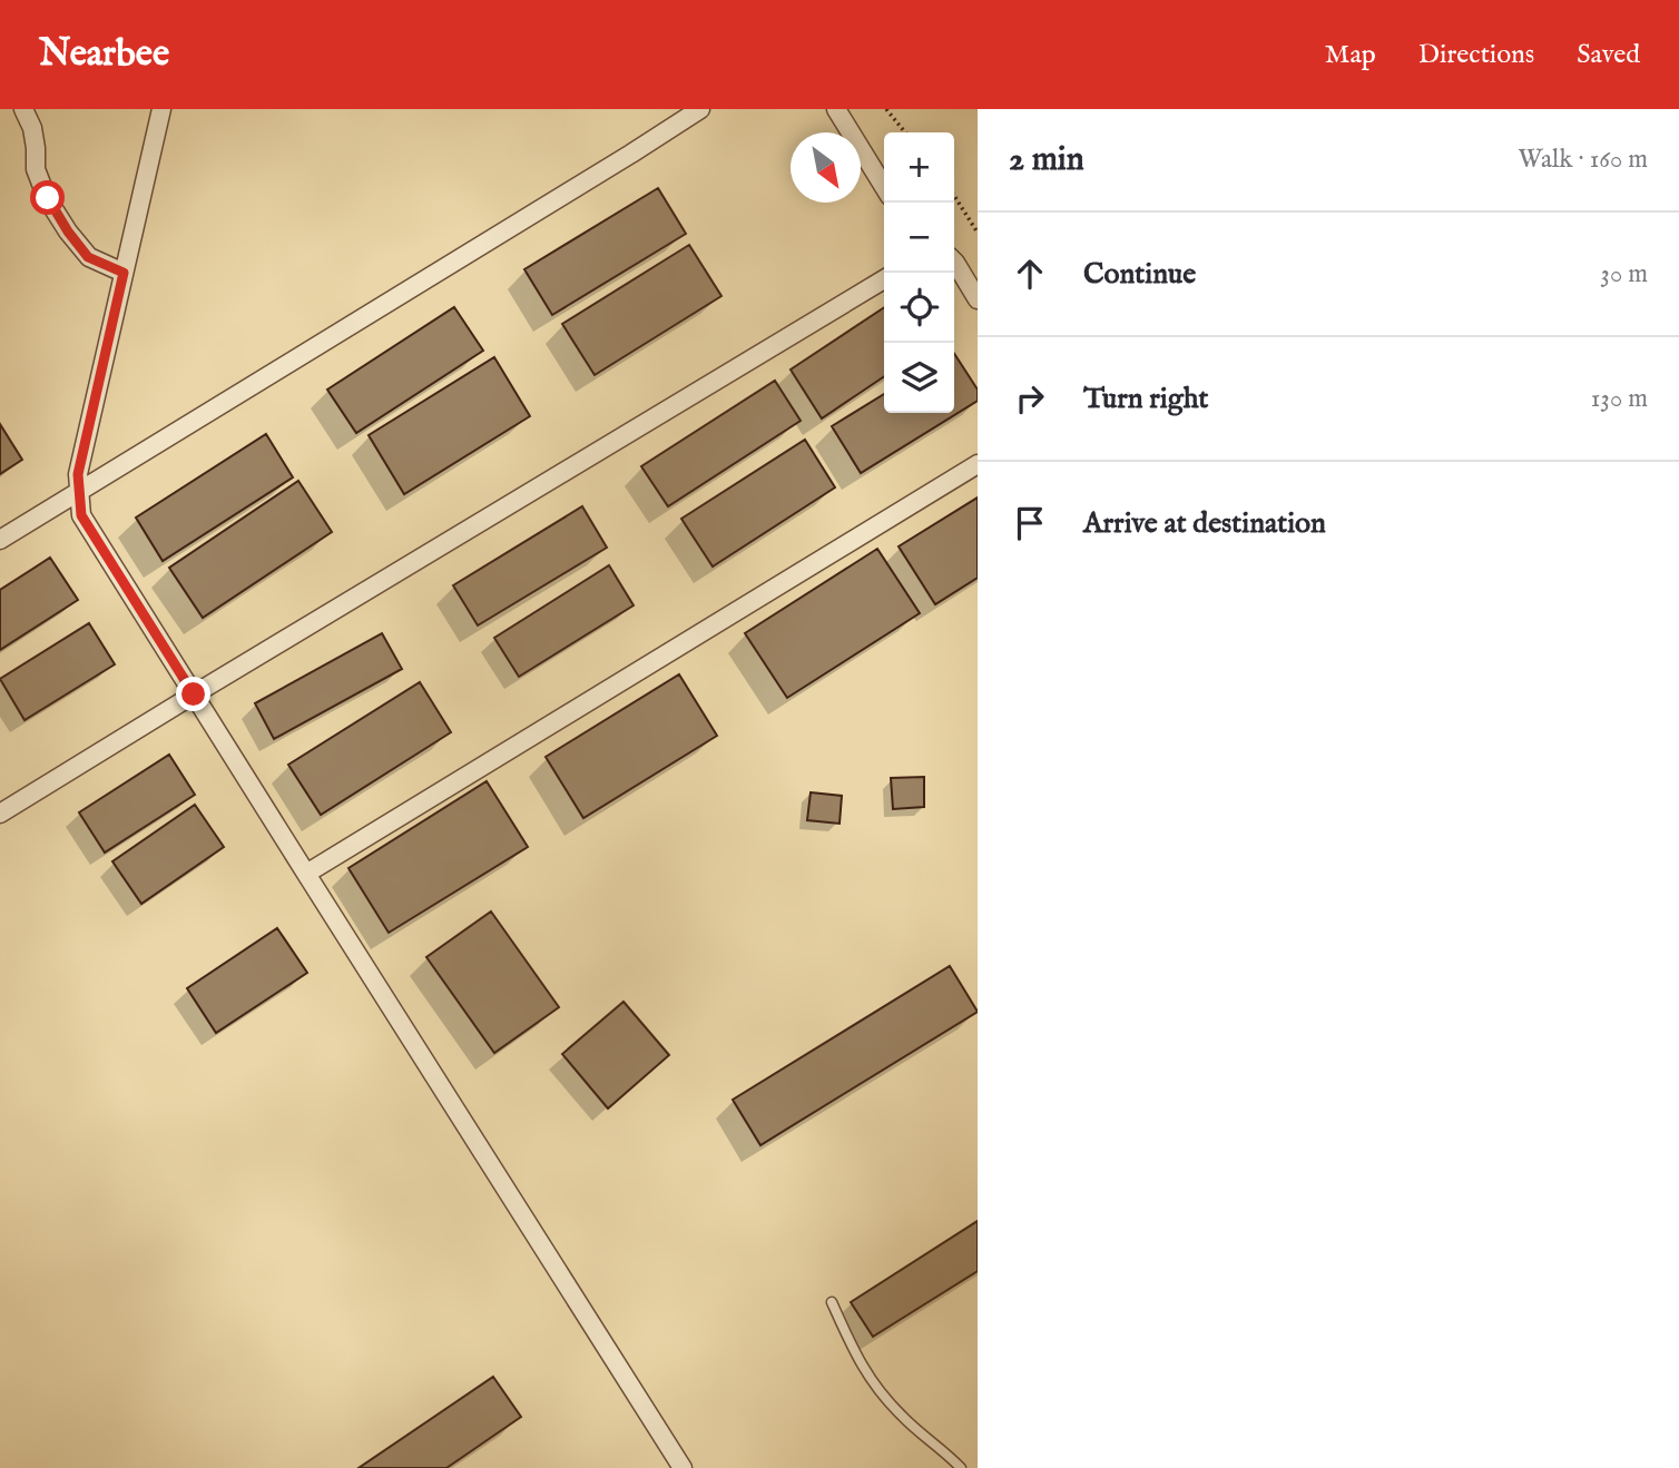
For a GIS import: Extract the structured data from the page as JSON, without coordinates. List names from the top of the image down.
{
  "north": "bottom right",
  "page": {
    "header": "Nearbee",
    "nav": ["Map", "Directions", "Saved"],
    "heading": ["2 min", "Walk · 160 m"],
    "map_buttons": ["+", "−"],
    "list": [
      ["Continue", "30 m"],
      ["Turn right", "130 m"],
      "Arrive at destination"
    ]
  }
}
